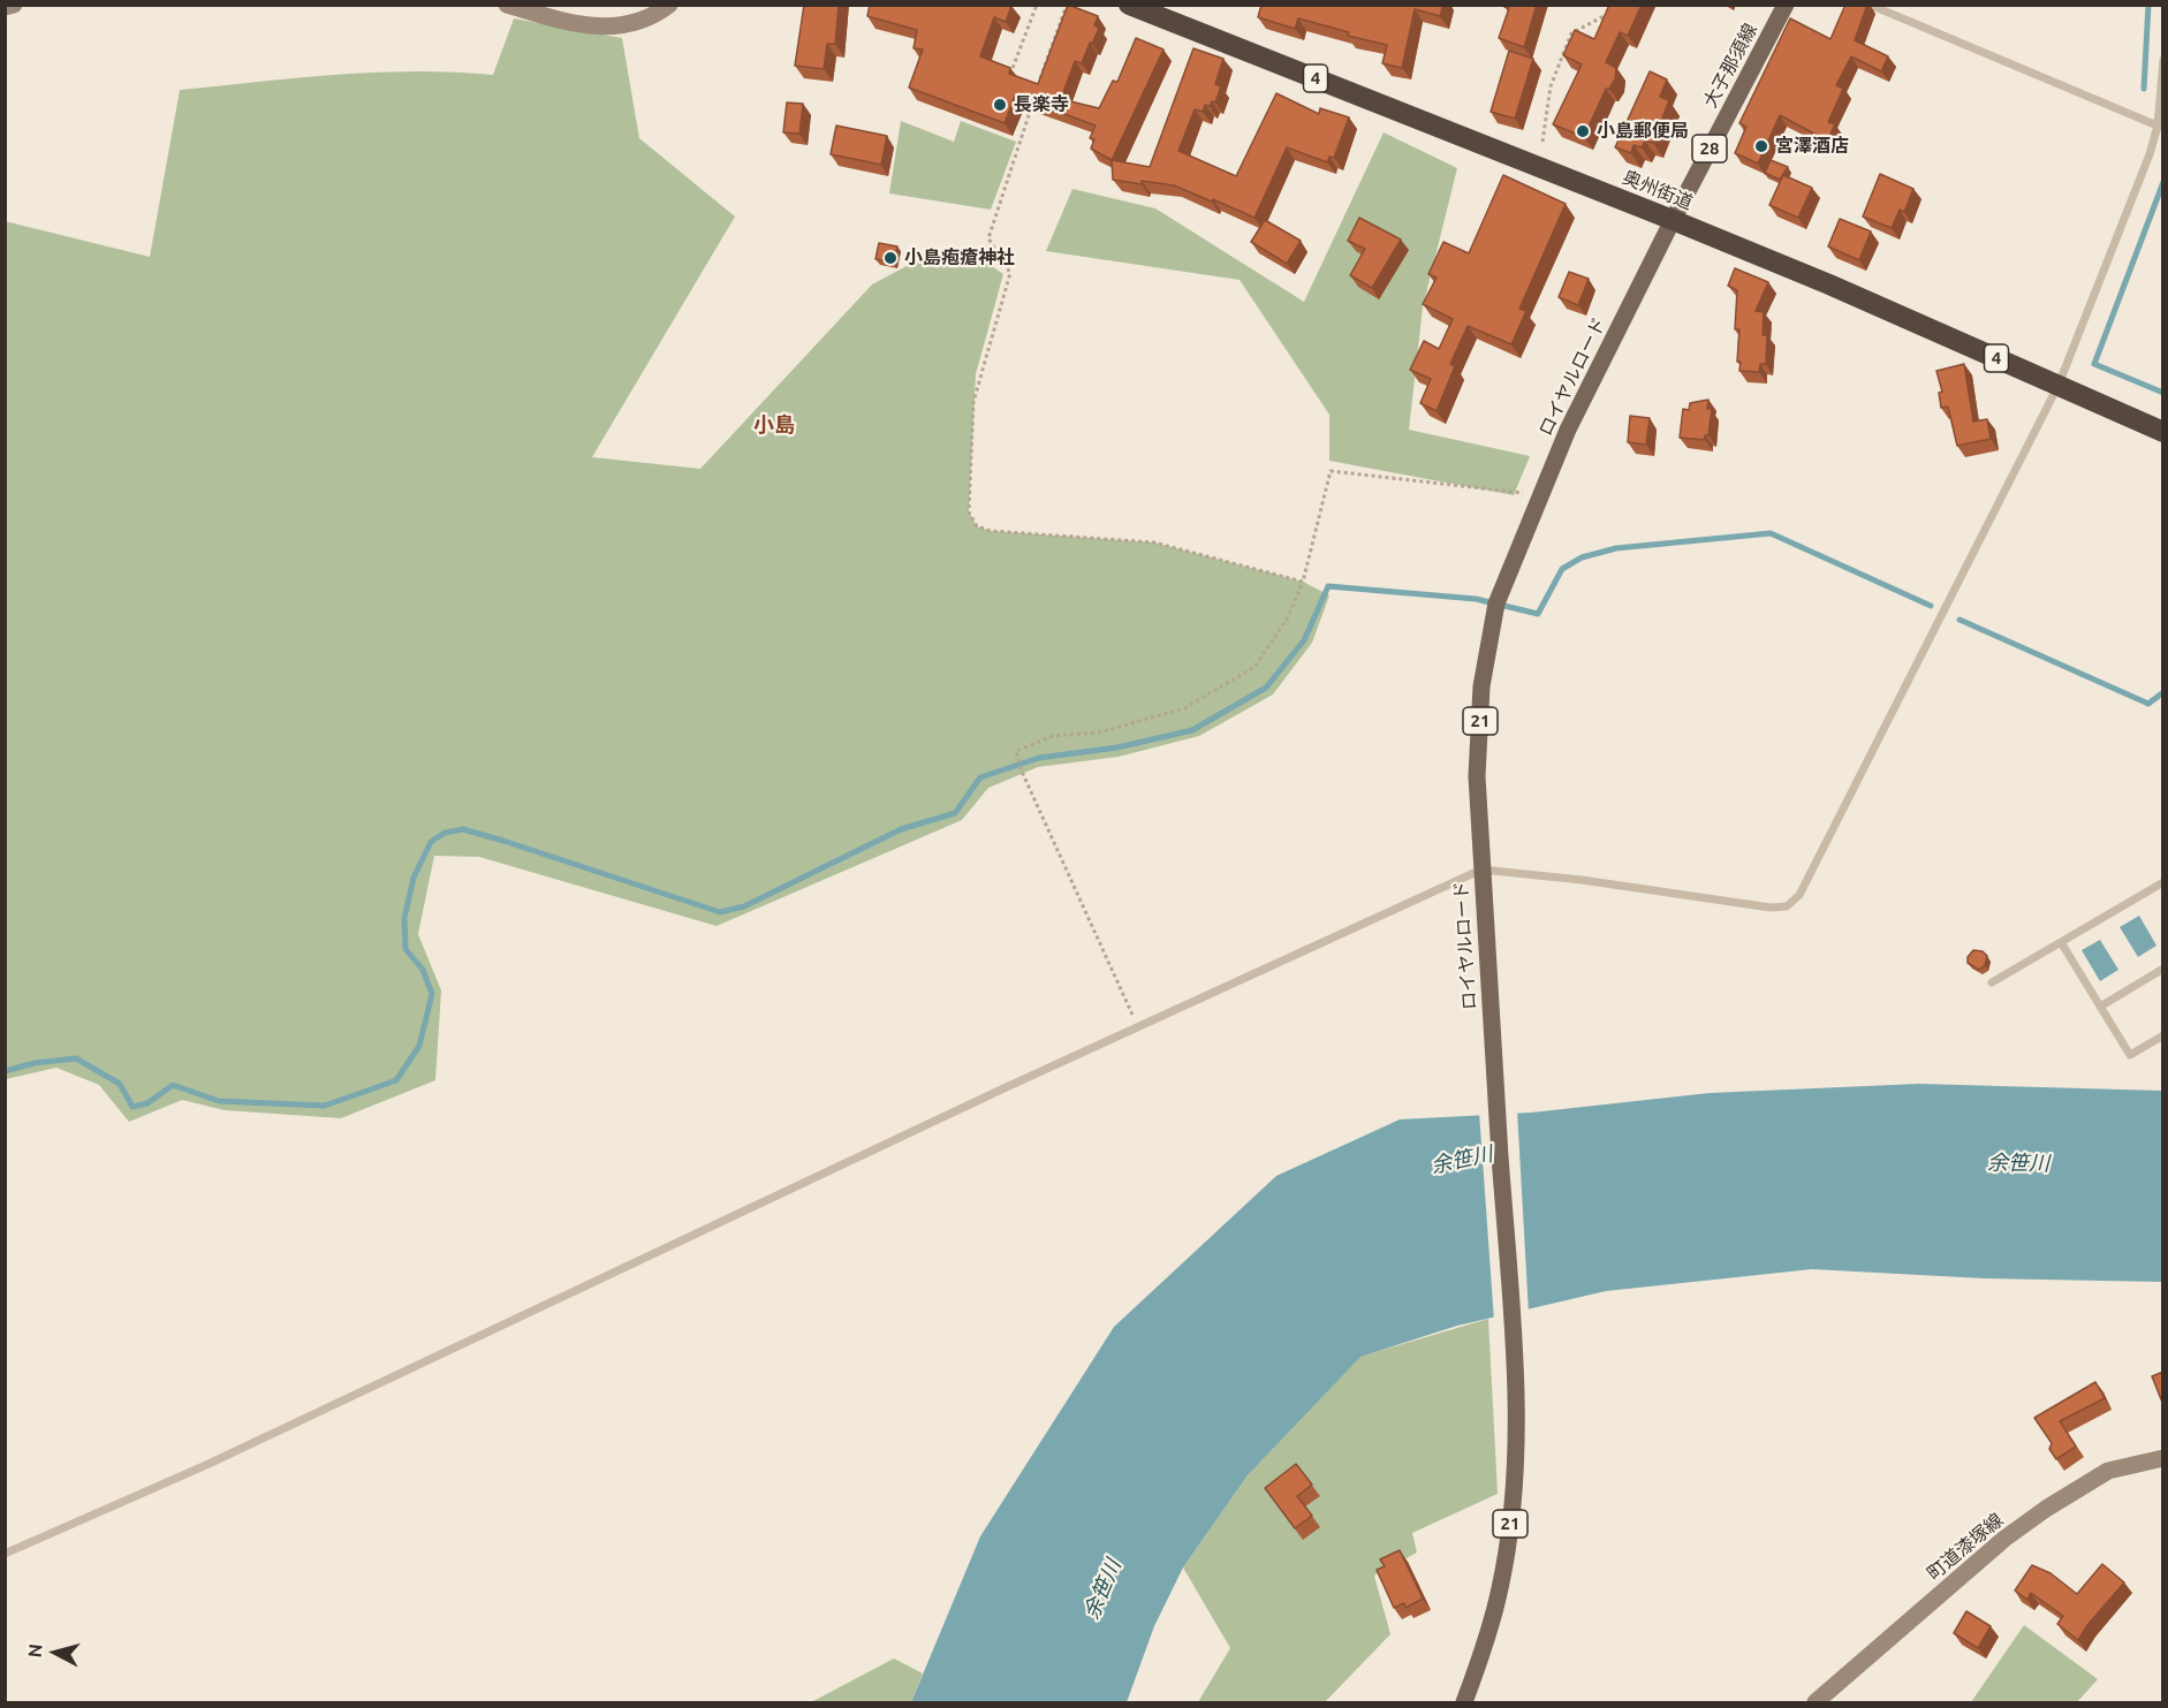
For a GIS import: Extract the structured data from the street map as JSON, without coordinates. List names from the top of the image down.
{
  "streets": {
    "highway": ["4", "奥州街道"],
    "main road": [
      "大子那須線",
      "28",
      "ロイヤルロード",
      "21"
    ],
    "street": ["町道漆塚線"]
  },
  "crossings": [
    ["大子那須線", "奥州街道"],
    ["大子那須線", "ロイヤルロード"],
    ["奥州街道", "ロイヤルロード"]
  ],
  "districts": ["小島"],
  "water": ["余笹川"],
  "places": [
    "長楽寺",
    "小島郵便局",
    "宮澤酒店",
    "小島疱瘡神社"
  ],
  "north": "left"
}
